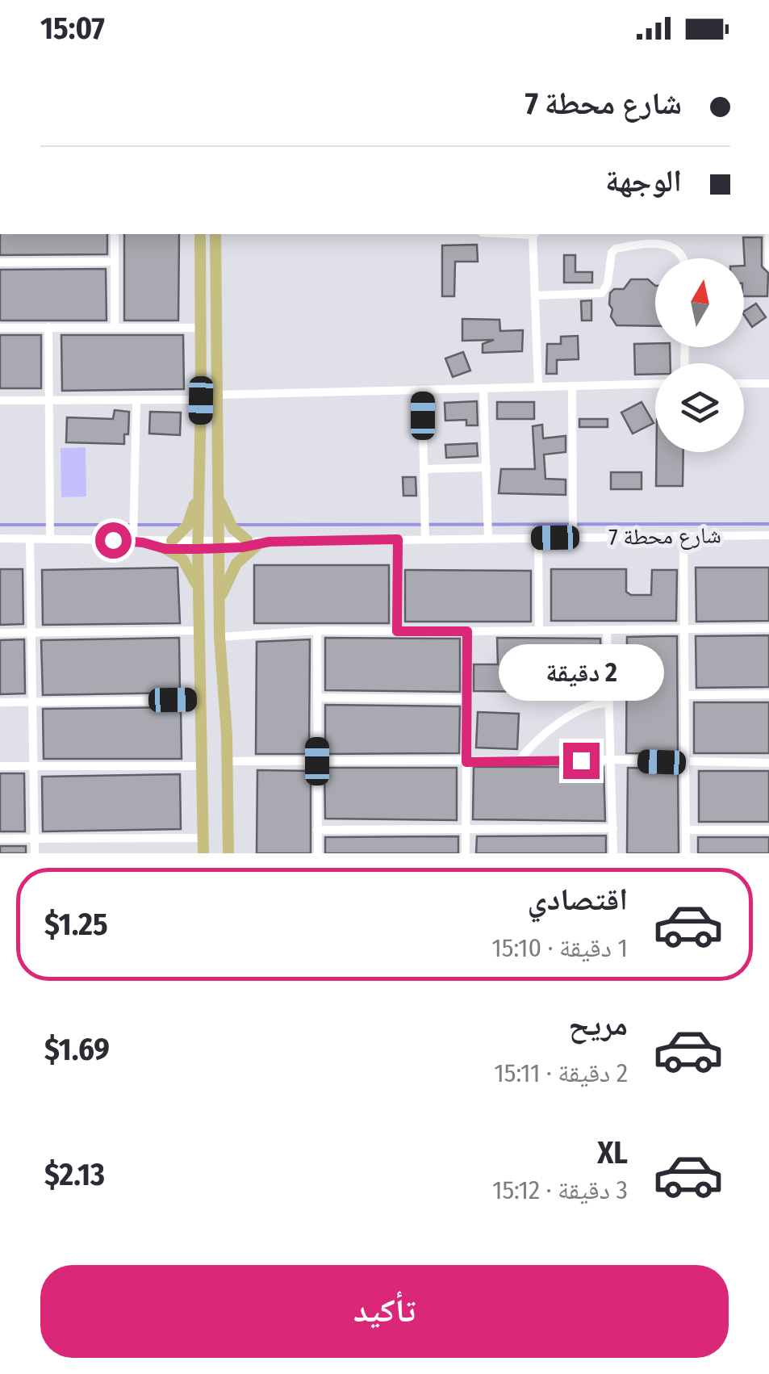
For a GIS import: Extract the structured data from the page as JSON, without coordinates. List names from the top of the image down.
{
  "streets": {
    "street": ["شارع محطة 7"]
  },
  "north": "top",
  "page": {
    "status": "15:07",
    "banner": ["شارع محطة 7", "الوجهة"],
    "bubble": "2 دقيقة",
    "list": [
      {
        "name": "اقتصادي",
        "note": "1 دقيقة · 15:10",
        "value": "$1.25"
      },
      {
        "name": "مريح",
        "note": "2 دقيقة · 15:11",
        "value": "$1.69"
      },
      {
        "name": "XL",
        "note": "3 دقيقة · 15:12",
        "value": "$2.13"
      }
    ],
    "buttons": "تأكيد"
  }
}
